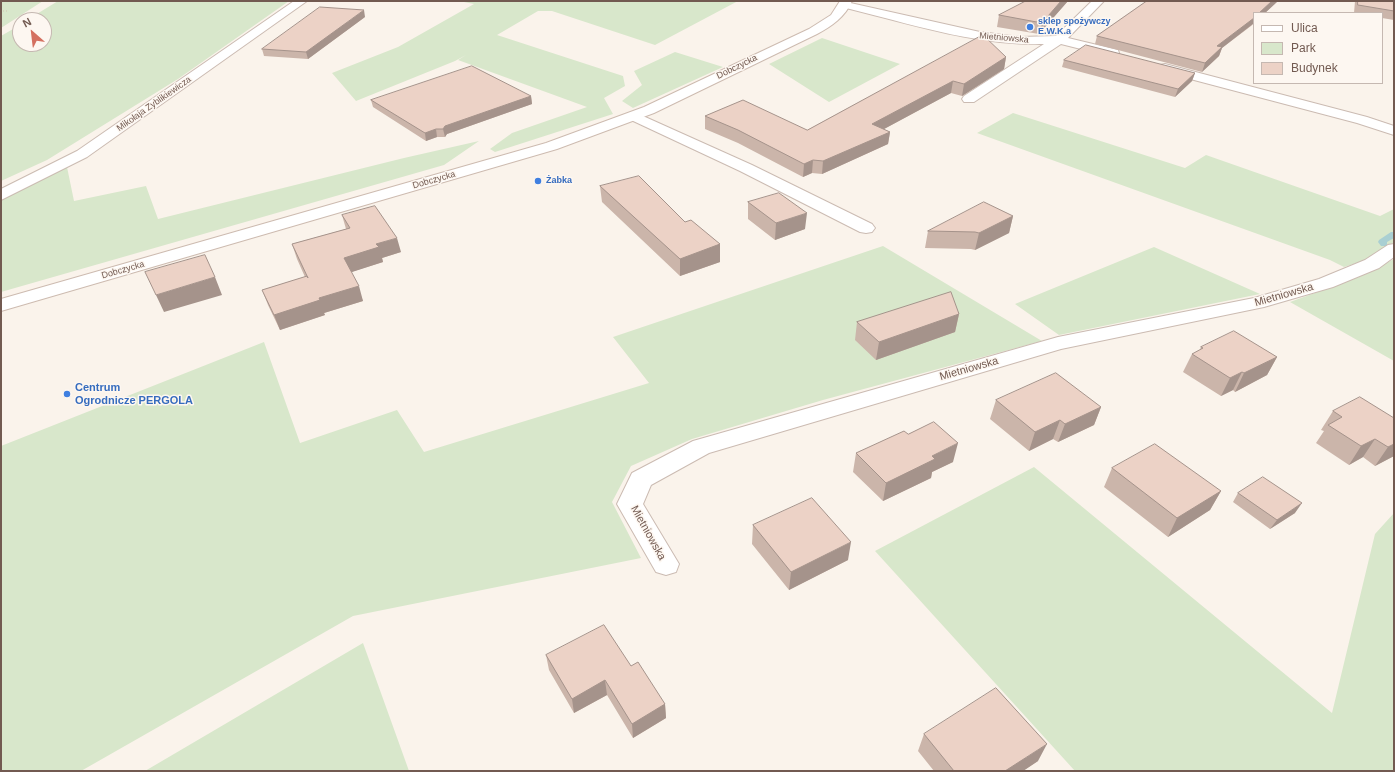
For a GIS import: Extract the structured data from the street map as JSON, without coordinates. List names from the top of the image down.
{
  "streets": {
    "street": ["Mietniowska", "Dobczycka", "Mikołaja Zyblikiewicza"]
  },
  "crossings": [
    ["Mietniowska", "Dobczycka"]
  ],
  "places": ["sklep spożywczy E.W.K.a", "Żabka", "Centrum Ogrodnicze PERGOLA"],
  "legend": ["Ulica", "Park", "Budynek"],
  "north": "top left"
}
